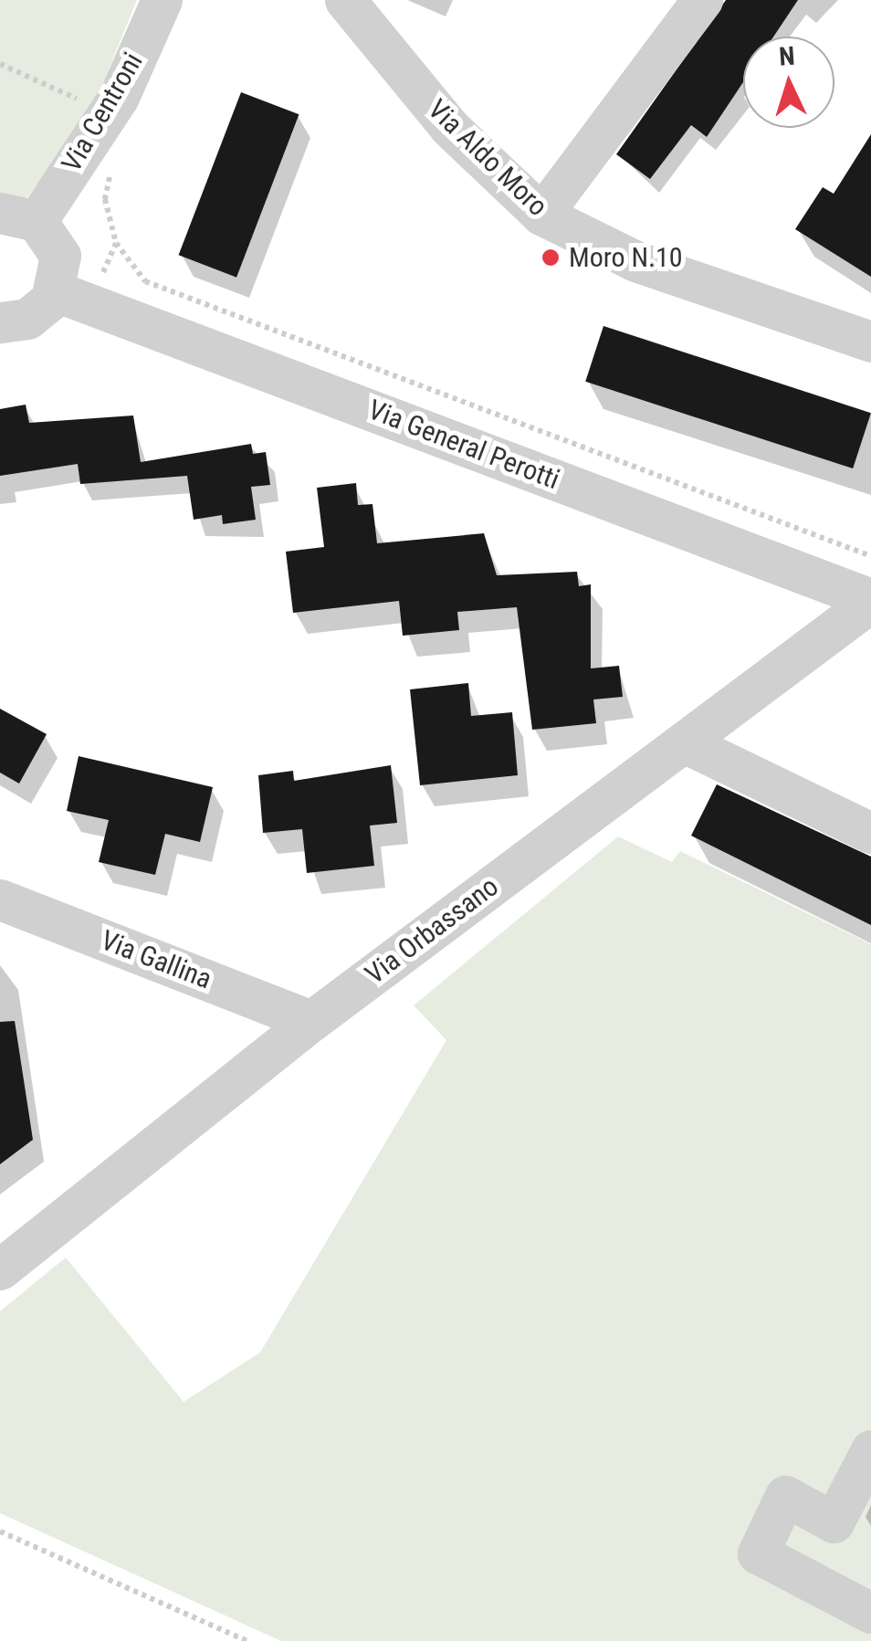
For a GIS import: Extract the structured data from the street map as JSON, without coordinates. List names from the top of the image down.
{
  "streets": {
    "street": [
      "Via Centroni",
      "Via Aldo Moro",
      "Via General Perotti",
      "Via Orbassano",
      "Via Gallina"
    ]
  },
  "crossings": [
    ["Via Centroni", "Via General Perotti"],
    ["Via General Perotti", "Via Orbassano"],
    ["Via Orbassano", "Via Gallina"]
  ],
  "places": ["Moro N.10"],
  "north": "top"
}
